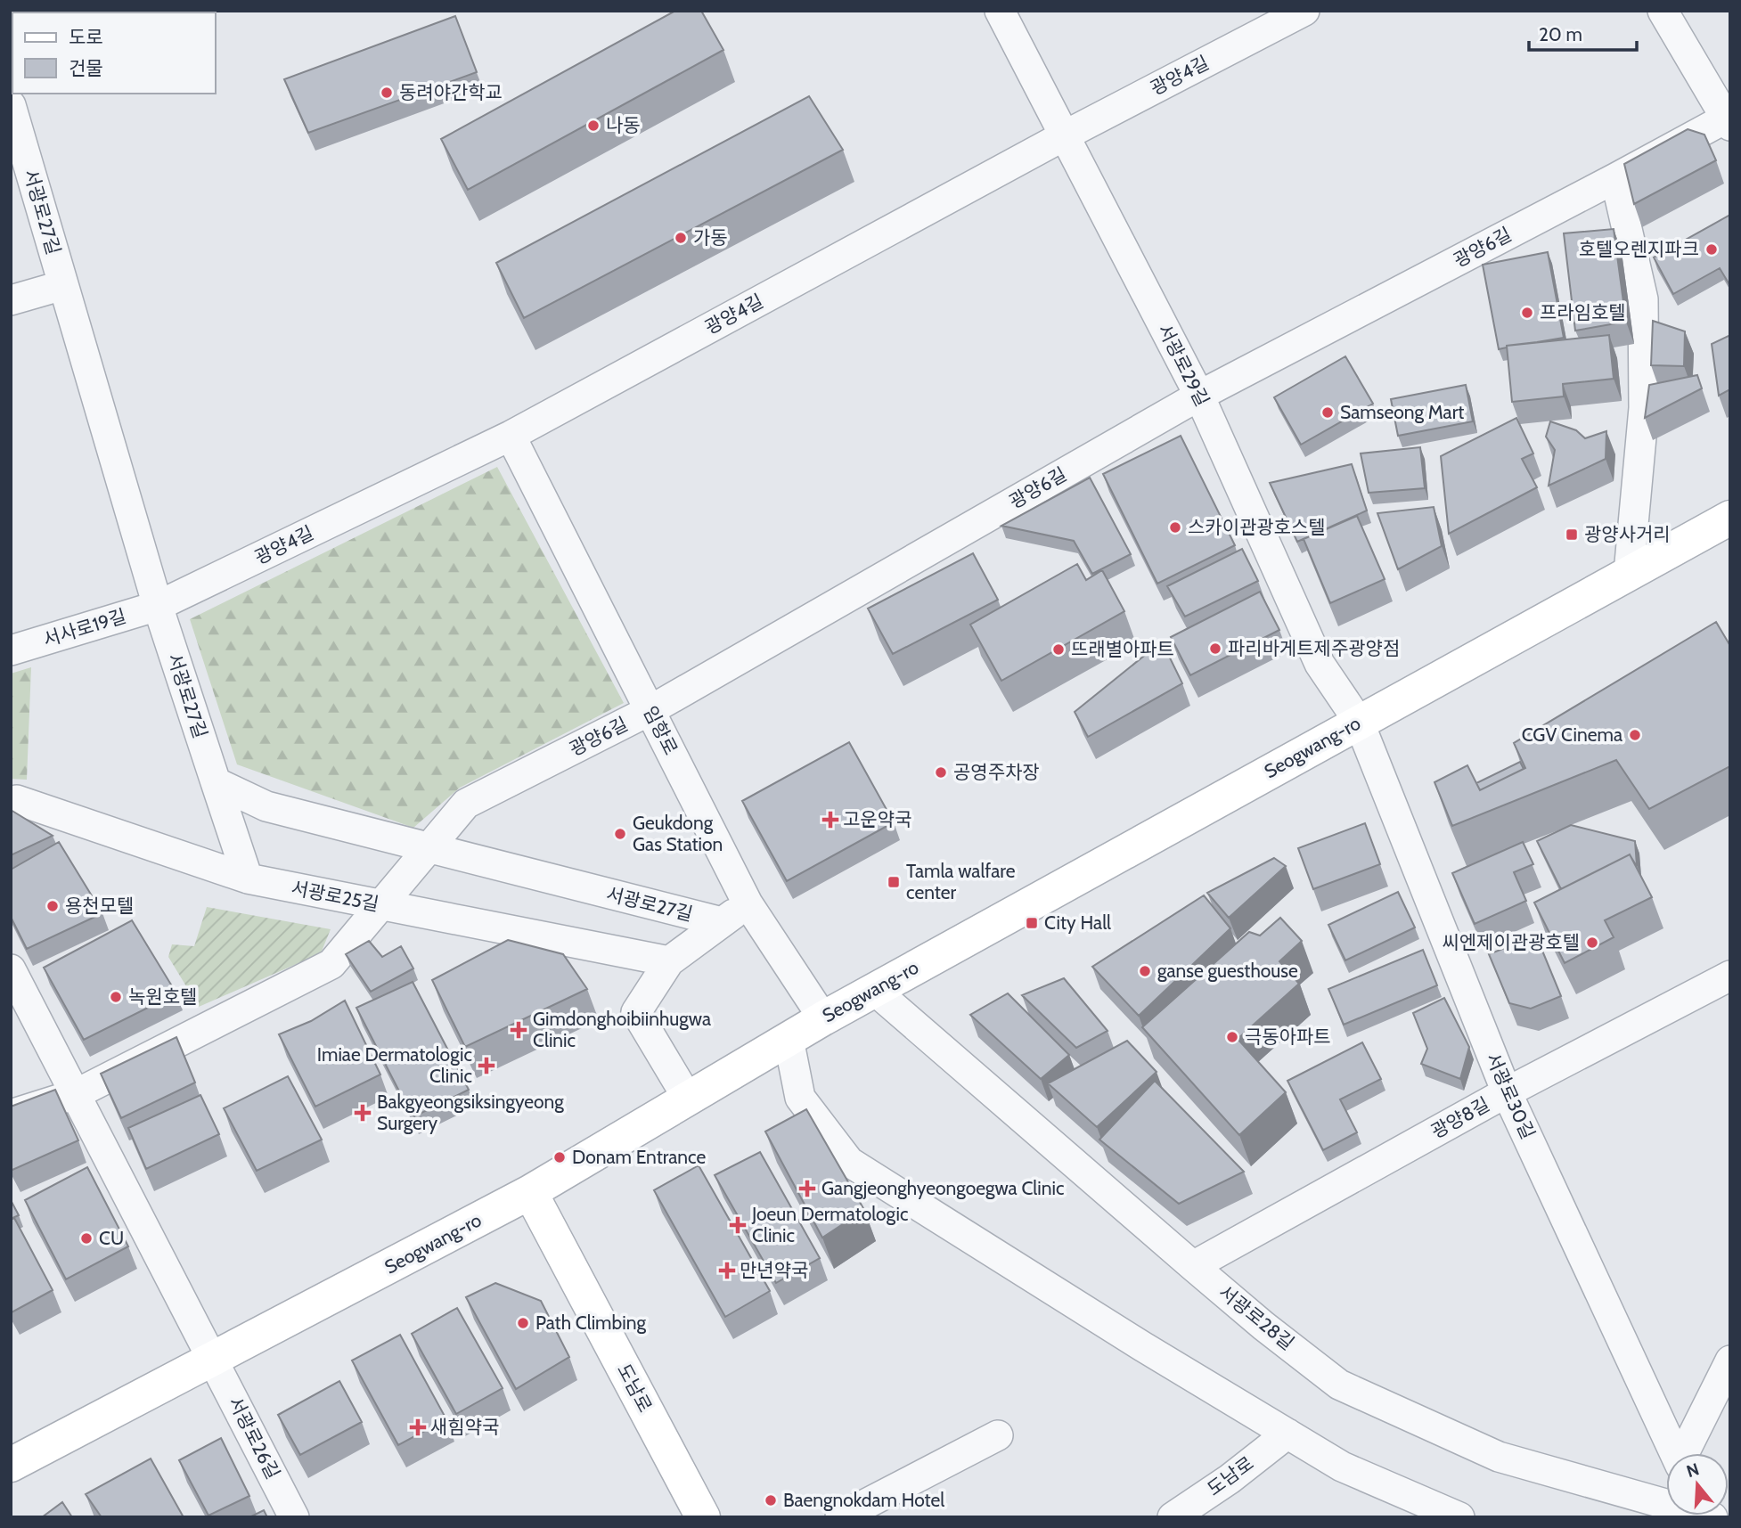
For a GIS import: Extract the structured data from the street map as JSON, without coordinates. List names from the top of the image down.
{
  "streets": {
    "main road": ["Seogwang-ro", "도남로"],
    "street": [
      "광양4길",
      "서광로27길",
      "광양6길",
      "서광로29길",
      "서사로19길",
      "임항로",
      "서광로25길",
      "서광로30길",
      "광양8길",
      "서광로28길",
      "서광로26길"
    ]
  },
  "crossings": [
    ["광양4길", "서광로27길"],
    ["광양4길", "서광로29길"],
    ["광양4길", "서사로19길"],
    ["광양4길", "임항로"],
    ["서광로27길", "광양6길"],
    ["서광로27길", "서사로19길"],
    ["광양6길", "서광로29길"],
    ["광양6길", "임항로"],
    ["광양6길", "서광로25길"],
    ["서광로29길", "Seogwang-ro"],
    ["서광로29길", "서광로30길"],
    ["임항로", "Seogwang-ro"],
    ["Seogwang-ro", "서광로30길"],
    ["Seogwang-ro", "서광로28길"],
    ["Seogwang-ro", "도남로"],
    ["Seogwang-ro", "서광로26길"],
    ["서광로30길", "광양8길"],
    ["광양8길", "서광로28길"]
  ],
  "places": {
    "other": [
      "동려야간학교",
      "나동",
      "가동",
      "호텔오렌지파크",
      "프라임호텔",
      "Samseong Mart",
      "스카이관광호스텔",
      "파리바게트제주광양점",
      "뜨래별아파트",
      "CGV Cinema",
      "공영주차장",
      "Geukdong Gas Station",
      "용천모텔",
      "씨엔제이관광호텔",
      "ganse guesthouse",
      "녹원호텔",
      "극동아파트",
      "Donam Entrance",
      "CU",
      "Path Climbing",
      "Baengnokdam Hotel"
    ],
    "transit": ["광양사거리", "Tamla walfare center", "City Hall"],
    "health": [
      "고운약국",
      "Gimdonghoibiinhugwa Clinic",
      "Imiae Dermatologic Clinic",
      "Bakgyeongsiksingyeong Surgery",
      "Gangjeonghyeongoegwa Clinic",
      "Joeun Dermatologic Clinic",
      "만년약국",
      "새힘약국"
    ]
  },
  "legend": ["도로", "건물"],
  "scale_bar": "20 m",
  "north": "top"
}
